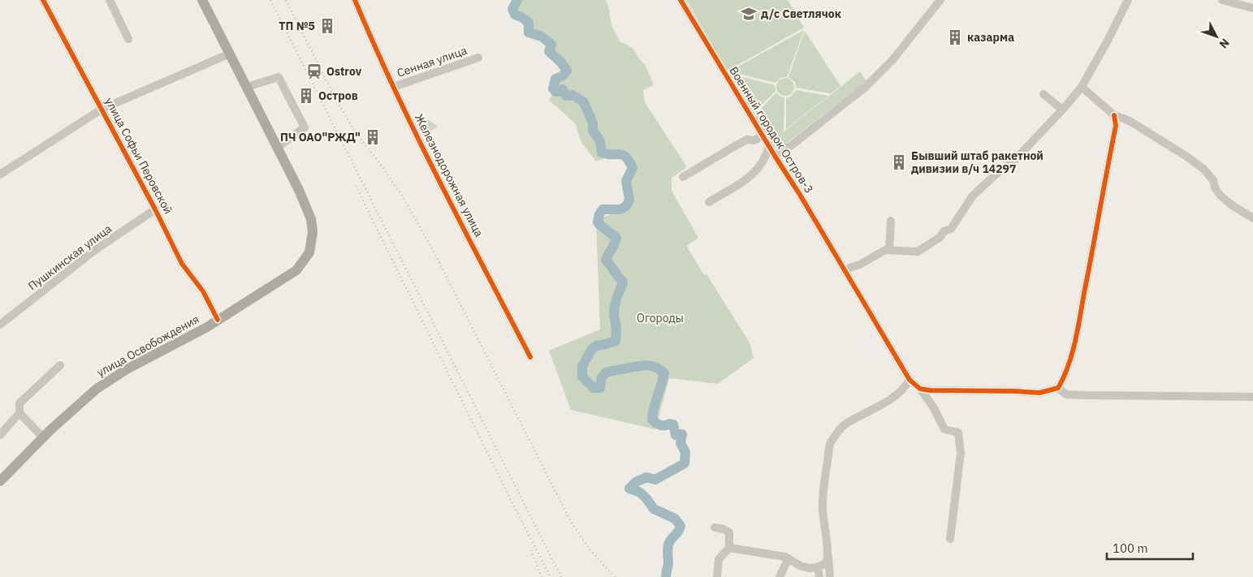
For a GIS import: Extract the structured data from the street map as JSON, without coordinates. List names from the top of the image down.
{
  "streets": {
    "main road": ["улица Освобождения"],
    "street": [
      "Сенная улица",
      "Военный городок Остров-3",
      "улица Софьи Перовской",
      "Железнодорожная улица",
      "Пушкинская улица"
    ]
  },
  "crossings": [
    ["Сенная улица", "Железнодорожная улица"],
    ["улица Софьи Перовской", "Пушкинская улица"],
    ["улица Софьи Перовской", "улица Освобождения"]
  ],
  "parks": ["Огороды"],
  "places": {
    "school or university": ["д/с Светлячок"],
    "building": [
      "ТП №5",
      "казарма",
      "Остров",
      "ПЧ ОАО\"РЖД\"",
      "Бывший штаб ракетной дивизии в/ч 14297"
    ],
    "station": ["Ostrov"]
  },
  "scale_bar": "100 m",
  "north": "bottom right"
}
